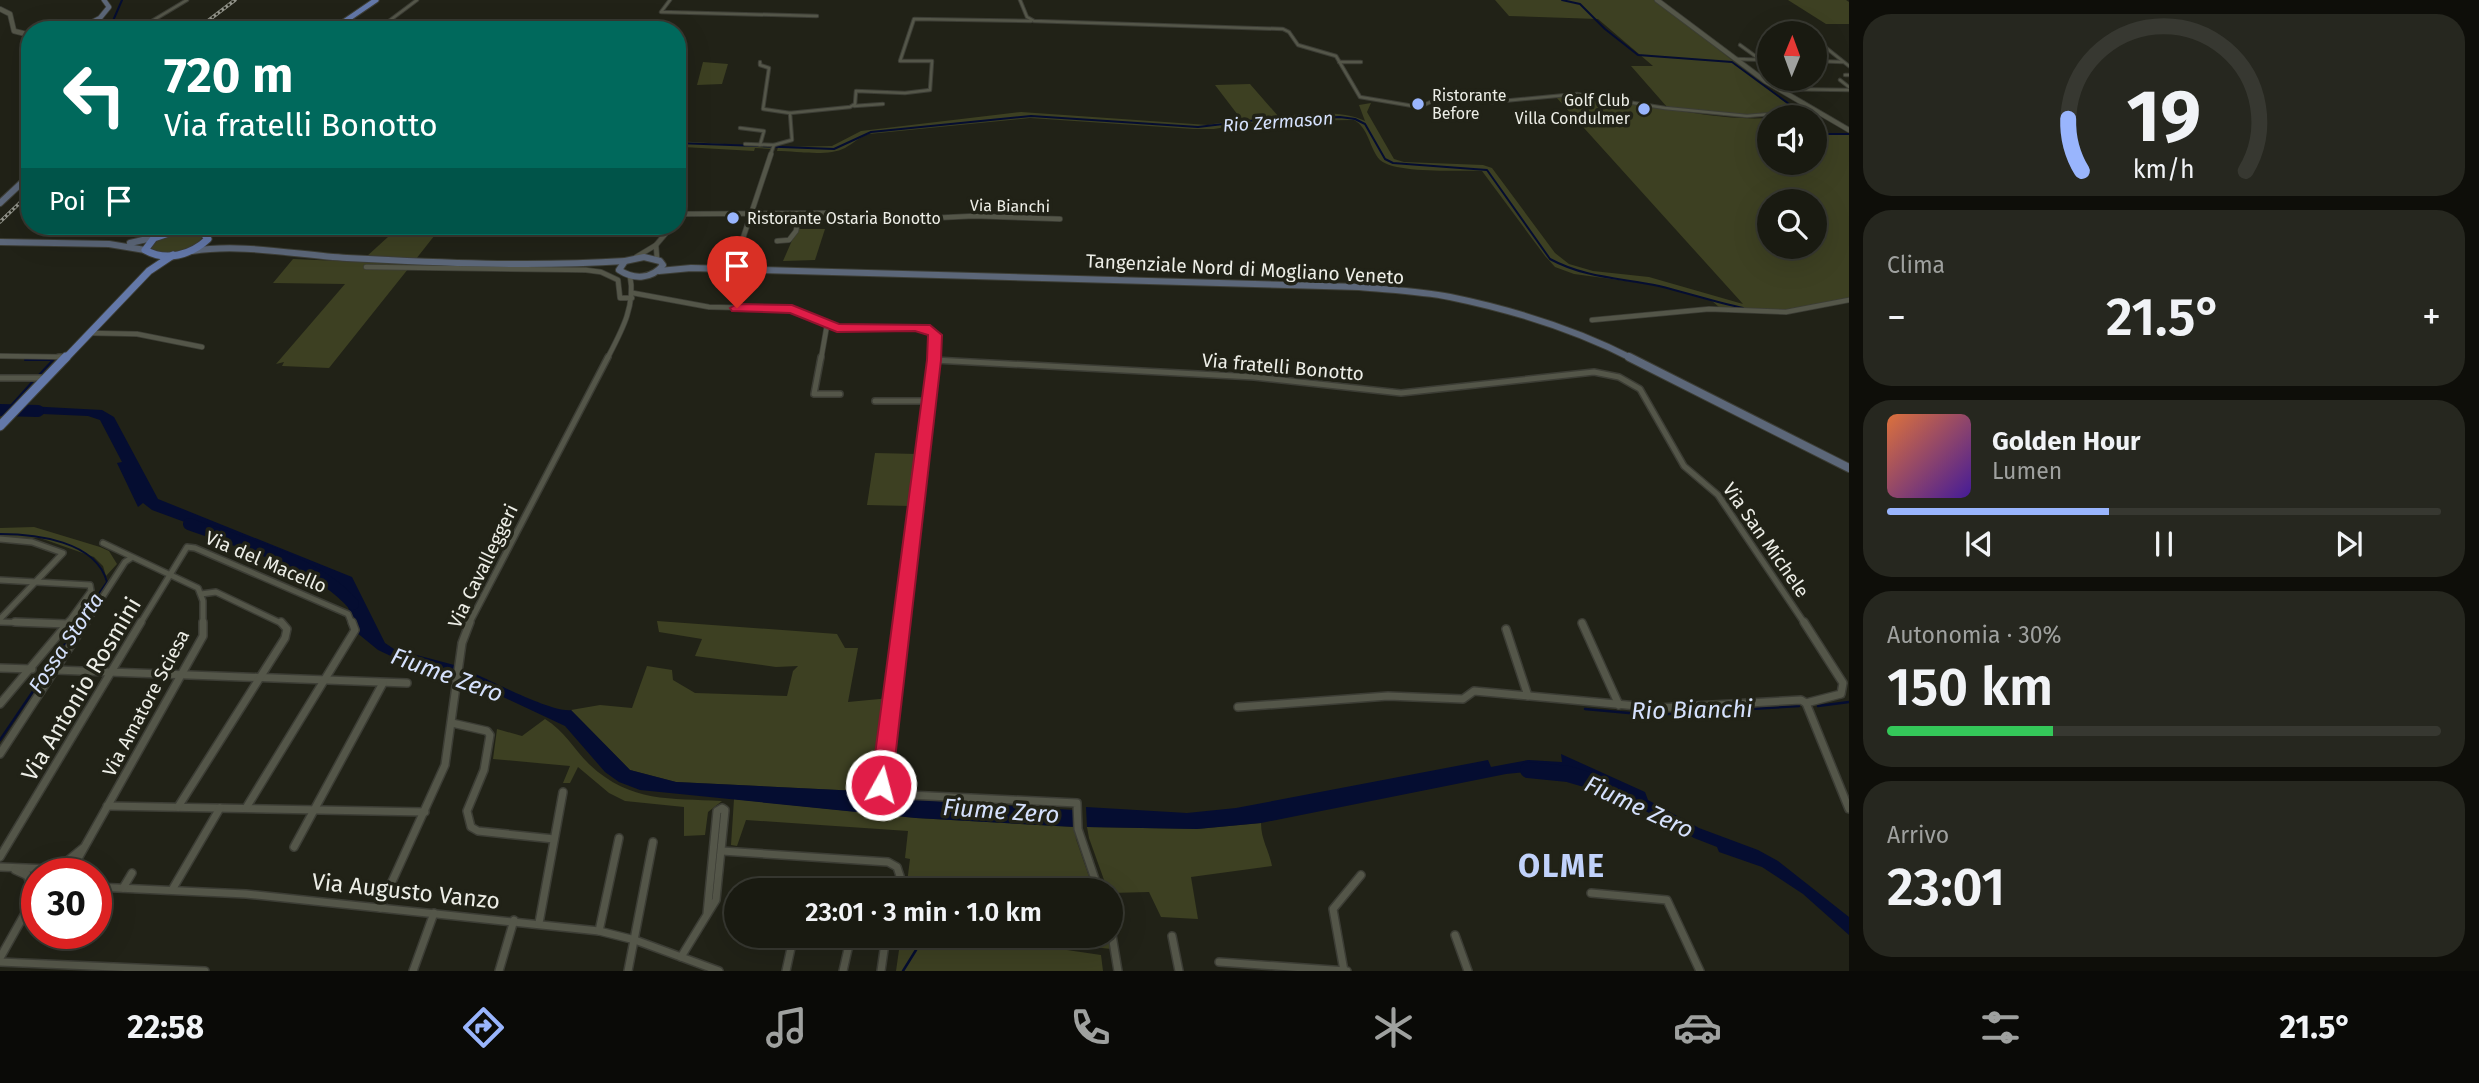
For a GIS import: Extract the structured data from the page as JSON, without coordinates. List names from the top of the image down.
{
  "streets": {
    "main road": ["Tangenziale Nord di Mogliano Veneto"],
    "street": [
      "Via Bianchi",
      "Via fratelli Bonotto",
      "Via San Michele",
      "Via del Macello",
      "Via Cavalleggeri",
      "Via Antonio Rosmini",
      "Via Amatore Sciesa",
      "Via Augusto Vanzo"
    ]
  },
  "crossings": [
    ["Via fratelli Bonotto", "Via San Michele"],
    ["Via del Macello", "Via Antonio Rosmini"],
    ["Via Cavalleggeri", "Via Augusto Vanzo"]
  ],
  "districts": ["OLME"],
  "water": [
    "Rio Zermason",
    "Fossa Storta",
    "Fiume Zero",
    "Rio Bianchi"
  ],
  "places": ["Ristorante Before", "Golf Club Villa Condulmer", "Ristorante Ostaria Bonotto"],
  "north": "top",
  "page": {
    "turn": ["720 m", "Via fratelli Bonotto"],
    "then": "Poi",
    "tile": [
      "Clima",
      ["Autonomia · 30%", "150 km"],
      ["Arrivo", "23:01"]
    ],
    "heat": ["−", "21.5°", "+"],
    "song": ["Golden Hour", "Lumen"],
    "limit": "30",
    "trip": "23:01 · 3 min · 1.0 km",
    "tabs": ["22:58", "21.5°"],
    "gauge": ["19", "km/h"]
  }
}
